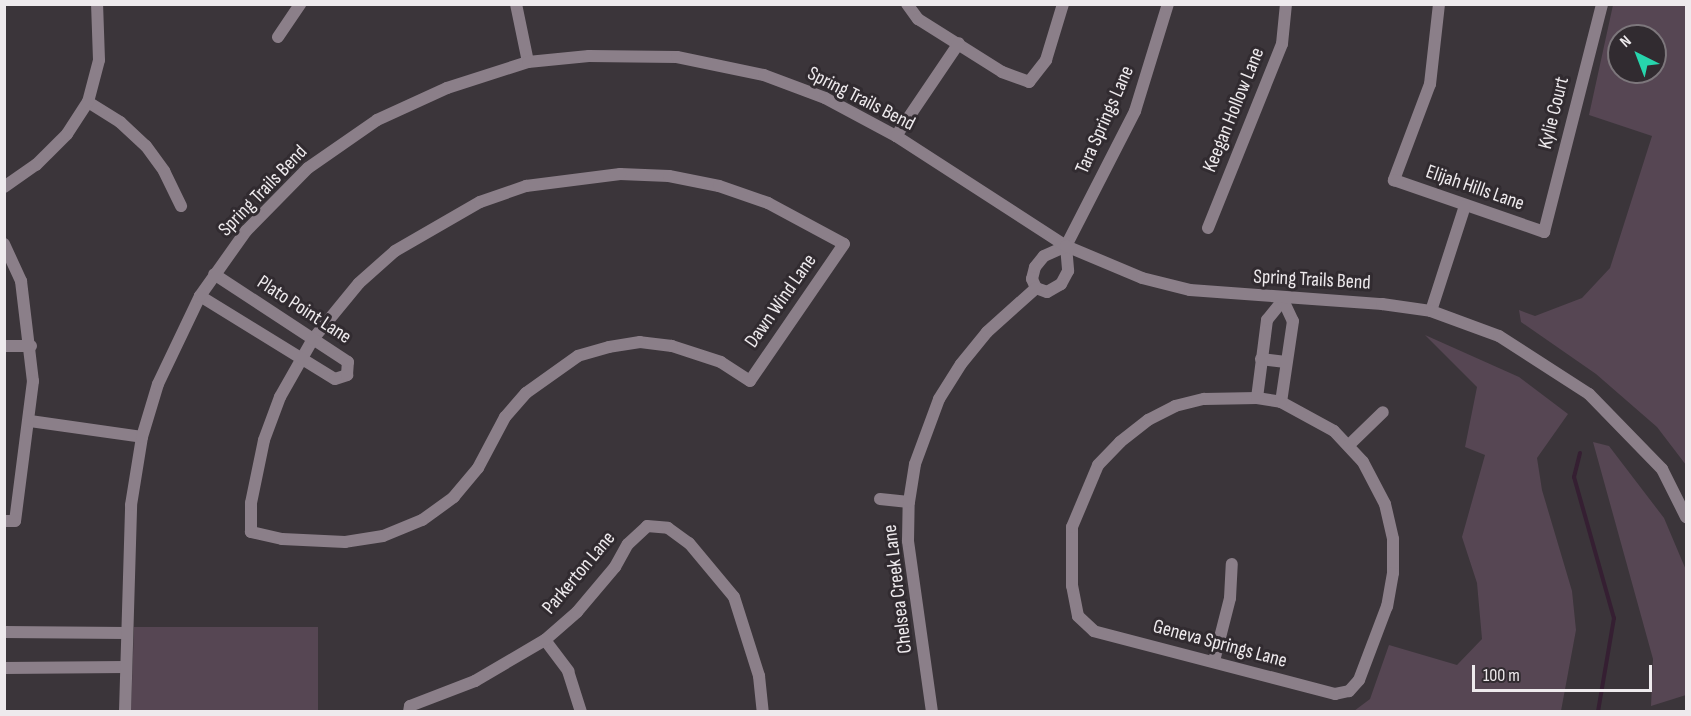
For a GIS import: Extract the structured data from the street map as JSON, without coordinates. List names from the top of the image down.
{
  "streets": {
    "street": [
      "Spring Trails Bend",
      "Keegan Hollow Lane",
      "Kylie Court",
      "Tara Springs Lane",
      "Elijah Hills Lane",
      "Dawn Wind Lane",
      "Plato Point Lane",
      "Parkerton Lane",
      "Chelsea Creek Lane",
      "Geneva Springs Lane"
    ]
  },
  "crossings": [
    ["Spring Trails Bend", "Tara Springs Lane"],
    ["Spring Trails Bend", "Plato Point Lane"],
    ["Spring Trails Bend", "Chelsea Creek Lane"],
    ["Kylie Court", "Elijah Hills Lane"],
    ["Tara Springs Lane", "Chelsea Creek Lane"],
    ["Dawn Wind Lane", "Plato Point Lane"]
  ],
  "scale_bar": "100 m",
  "north": "top left"
}
